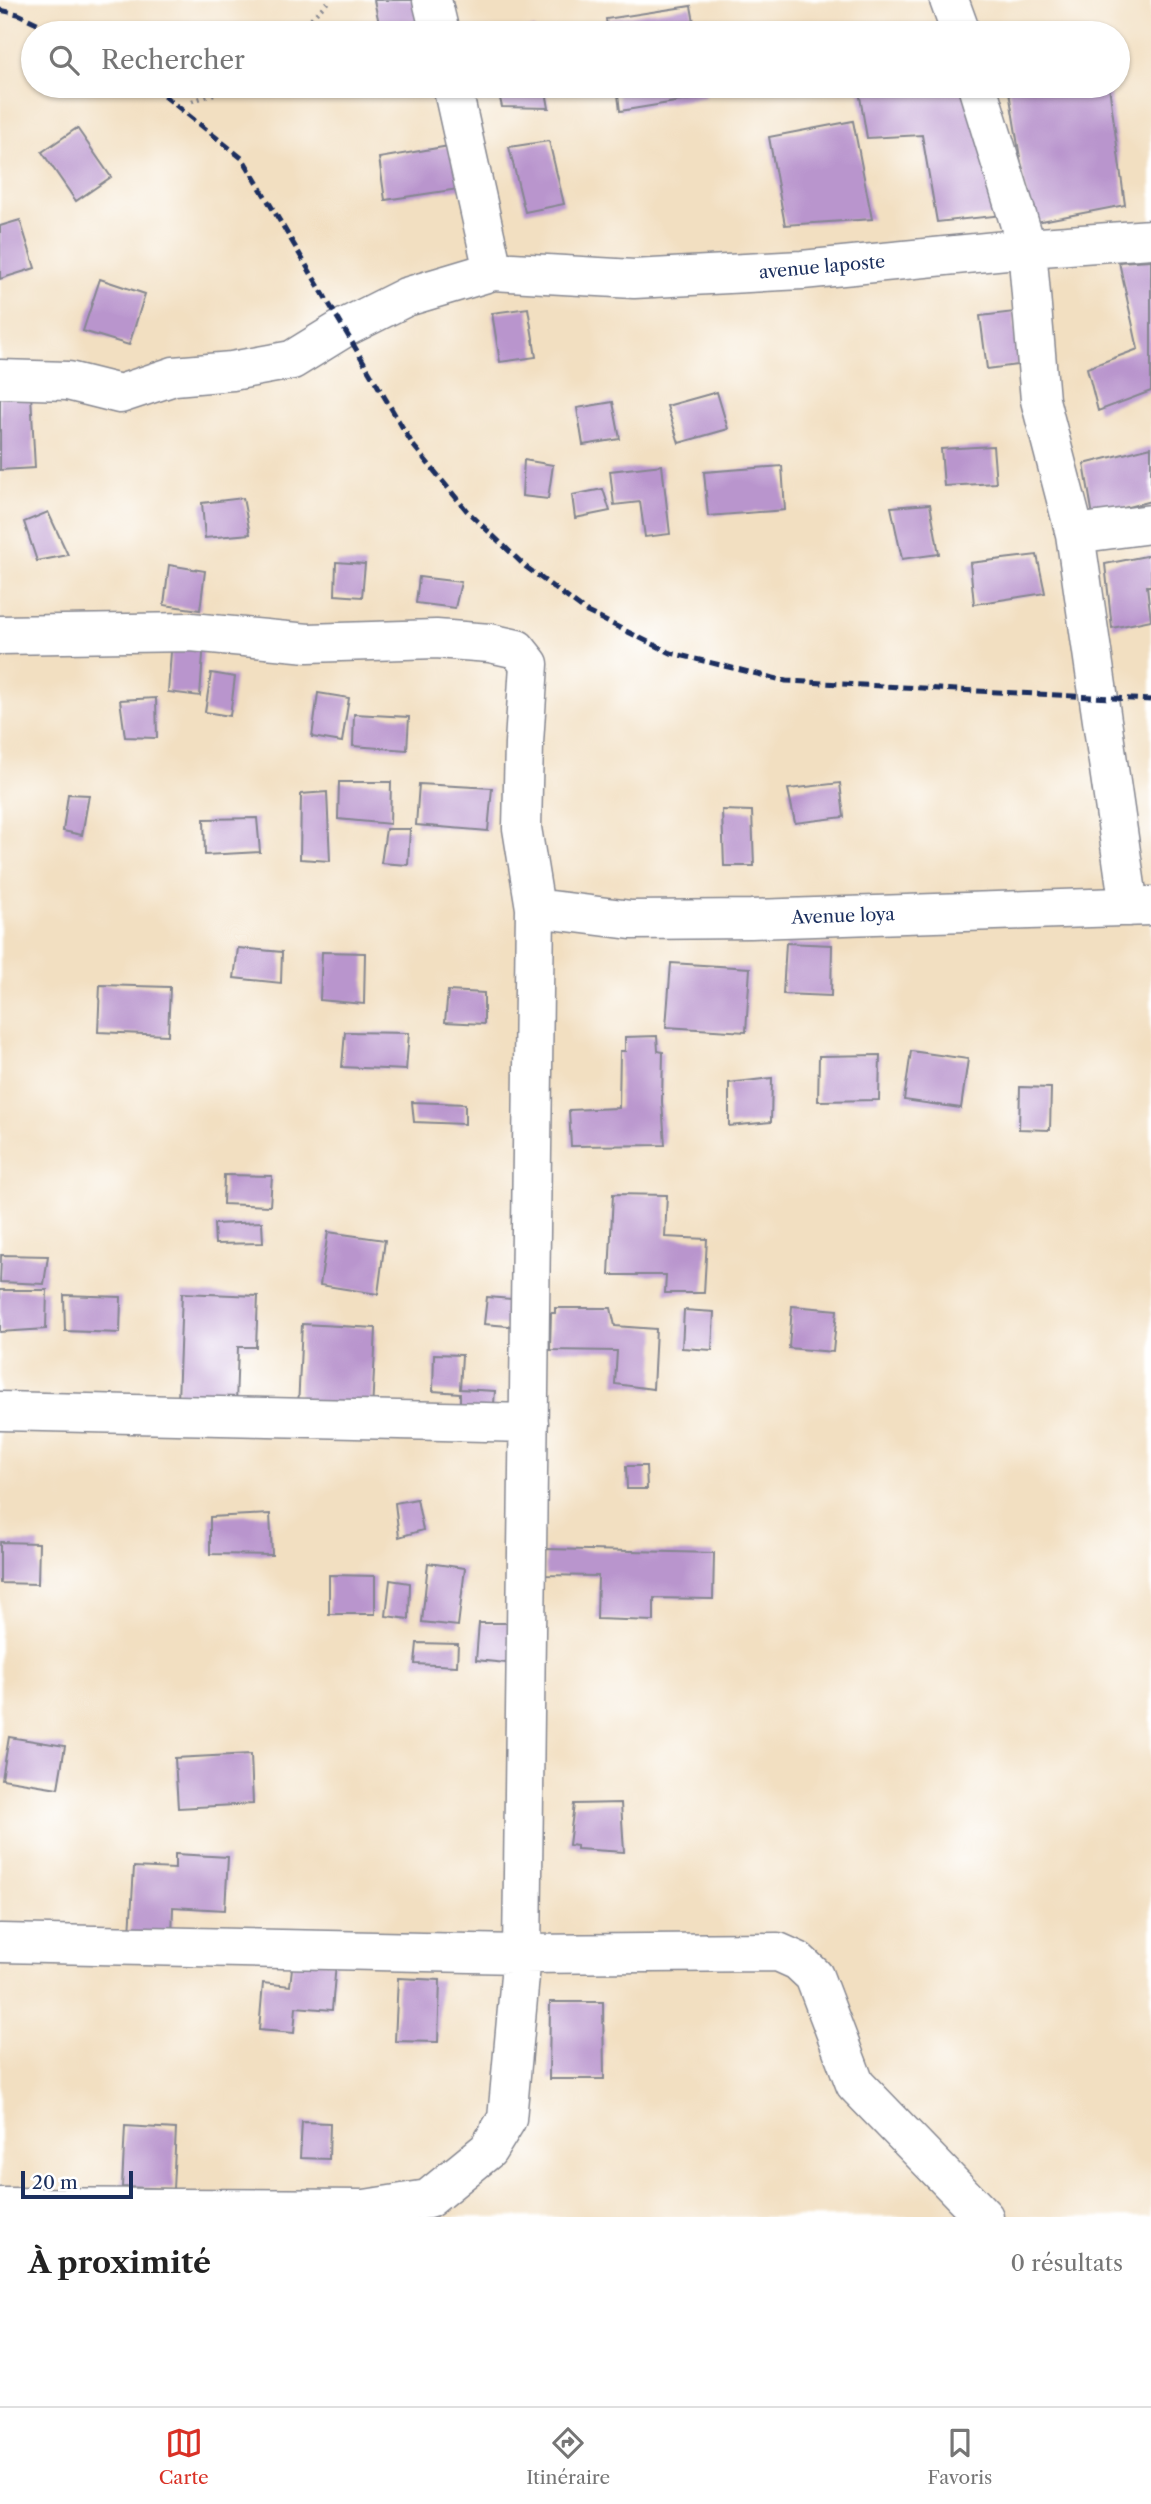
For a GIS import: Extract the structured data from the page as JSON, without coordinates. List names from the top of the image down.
{
  "streets": {
    "street": ["avenue laposte", "Avenue loya"]
  },
  "scale_bar": "20 m",
  "page": {
    "search": "Rechercher",
    "scale": "20 m",
    "heading": ["À proximité", "0 résultats"],
    "nav": ["Carte", "Itinéraire", "Favoris"]
  }
}
